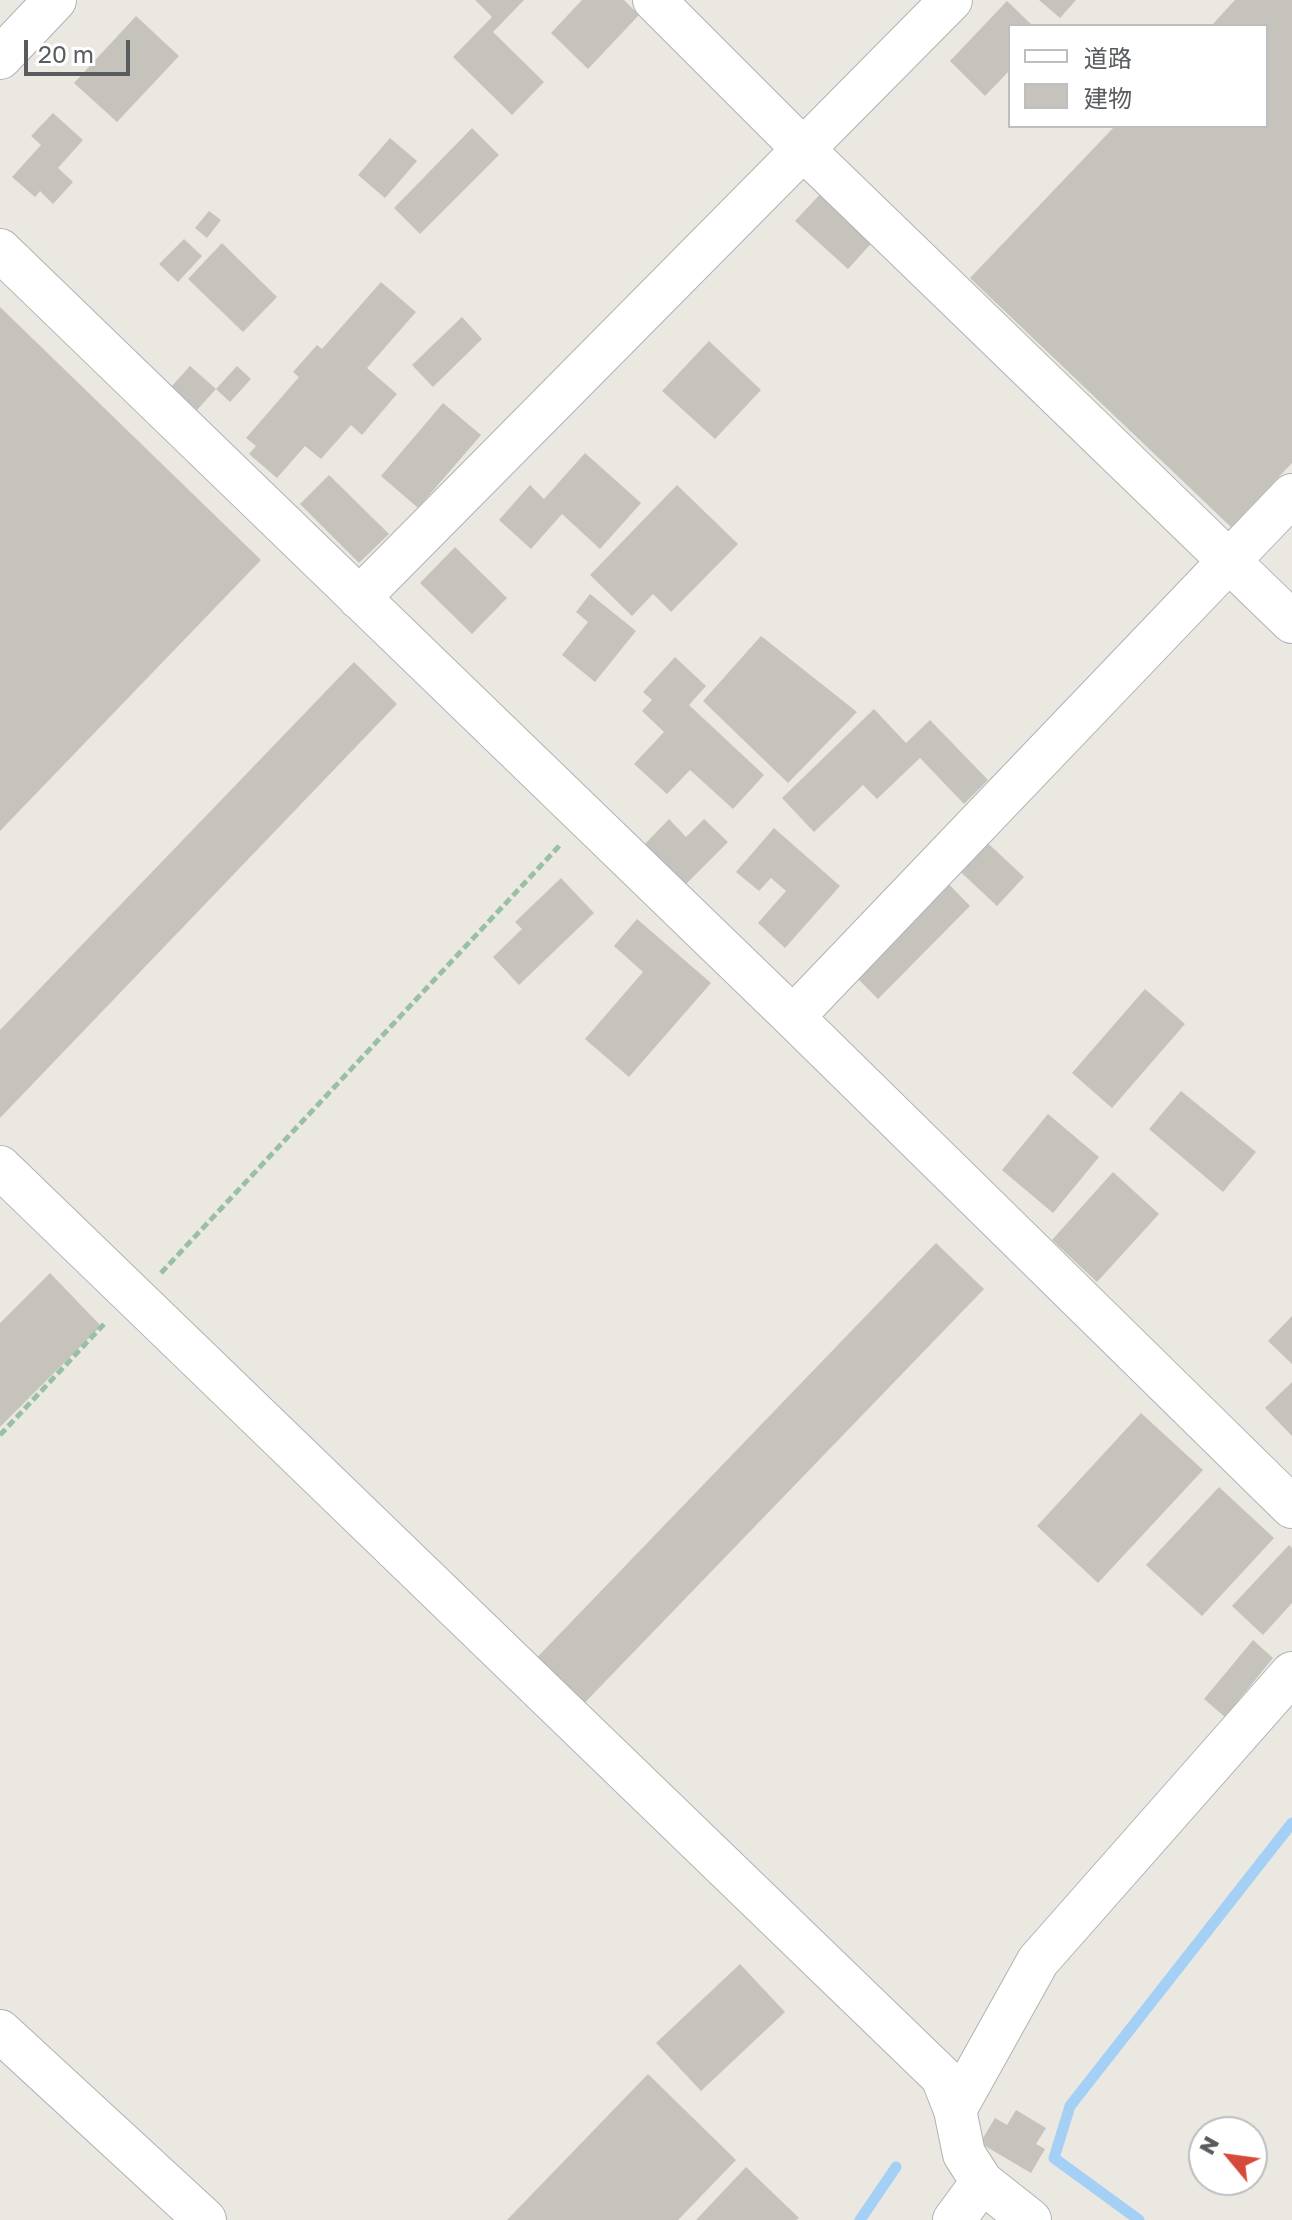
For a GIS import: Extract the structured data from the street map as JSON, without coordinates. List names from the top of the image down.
{
  "legend": ["道路", "建物"],
  "scale_bar": "20 m",
  "north": "top left"
}
